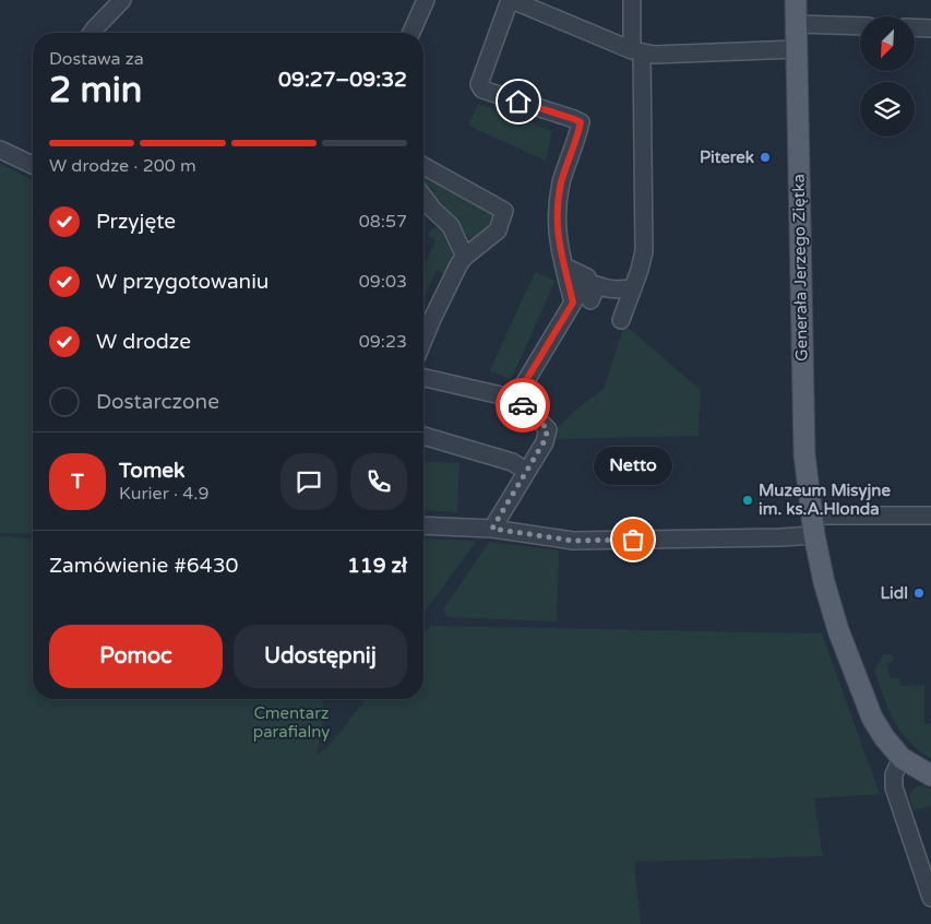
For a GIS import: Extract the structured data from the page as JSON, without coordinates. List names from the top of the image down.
{
  "streets": {
    "main road": ["Generała Jerzego Ziętka"]
  },
  "parks": ["Cmentarz parafialny"],
  "places": [
    "Piterek",
    "Muzeum Misyjne im. ks.A.Hlonda",
    "Netto",
    "Lidl"
  ],
  "north": "bottom left",
  "page": {
    "heading": ["2 min", "Dostawa za", "09:27–09:32"],
    "panel": [
      "Tomek",
      "Kurier · 4.9",
      "Zamówienie #6430",
      "119 zł"
    ],
    "bar": "W drodze · 200 m",
    "list": [
      ["Przyjęte", "08:57"],
      ["W przygotowaniu", "09:03"],
      ["W drodze", "09:23"],
      "Dostarczone"
    ],
    "bubble": "Netto",
    "round": "T",
    "buttons": ["Pomoc", "Udostępnij"]
  }
}
